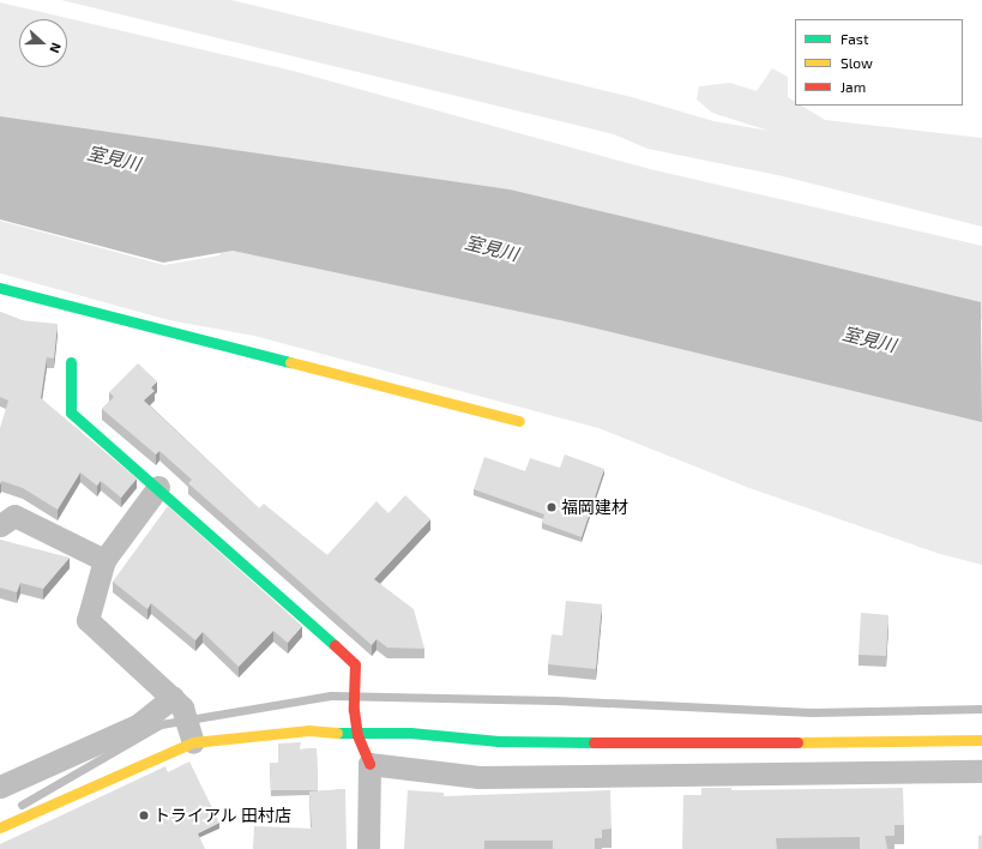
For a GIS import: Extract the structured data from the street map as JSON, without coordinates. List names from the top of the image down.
{
  "water": ["室見川"],
  "places": ["福岡建材", "トライアル 田村店"],
  "legend": ["Fast", "Slow", "Jam"],
  "north": "right"
}
